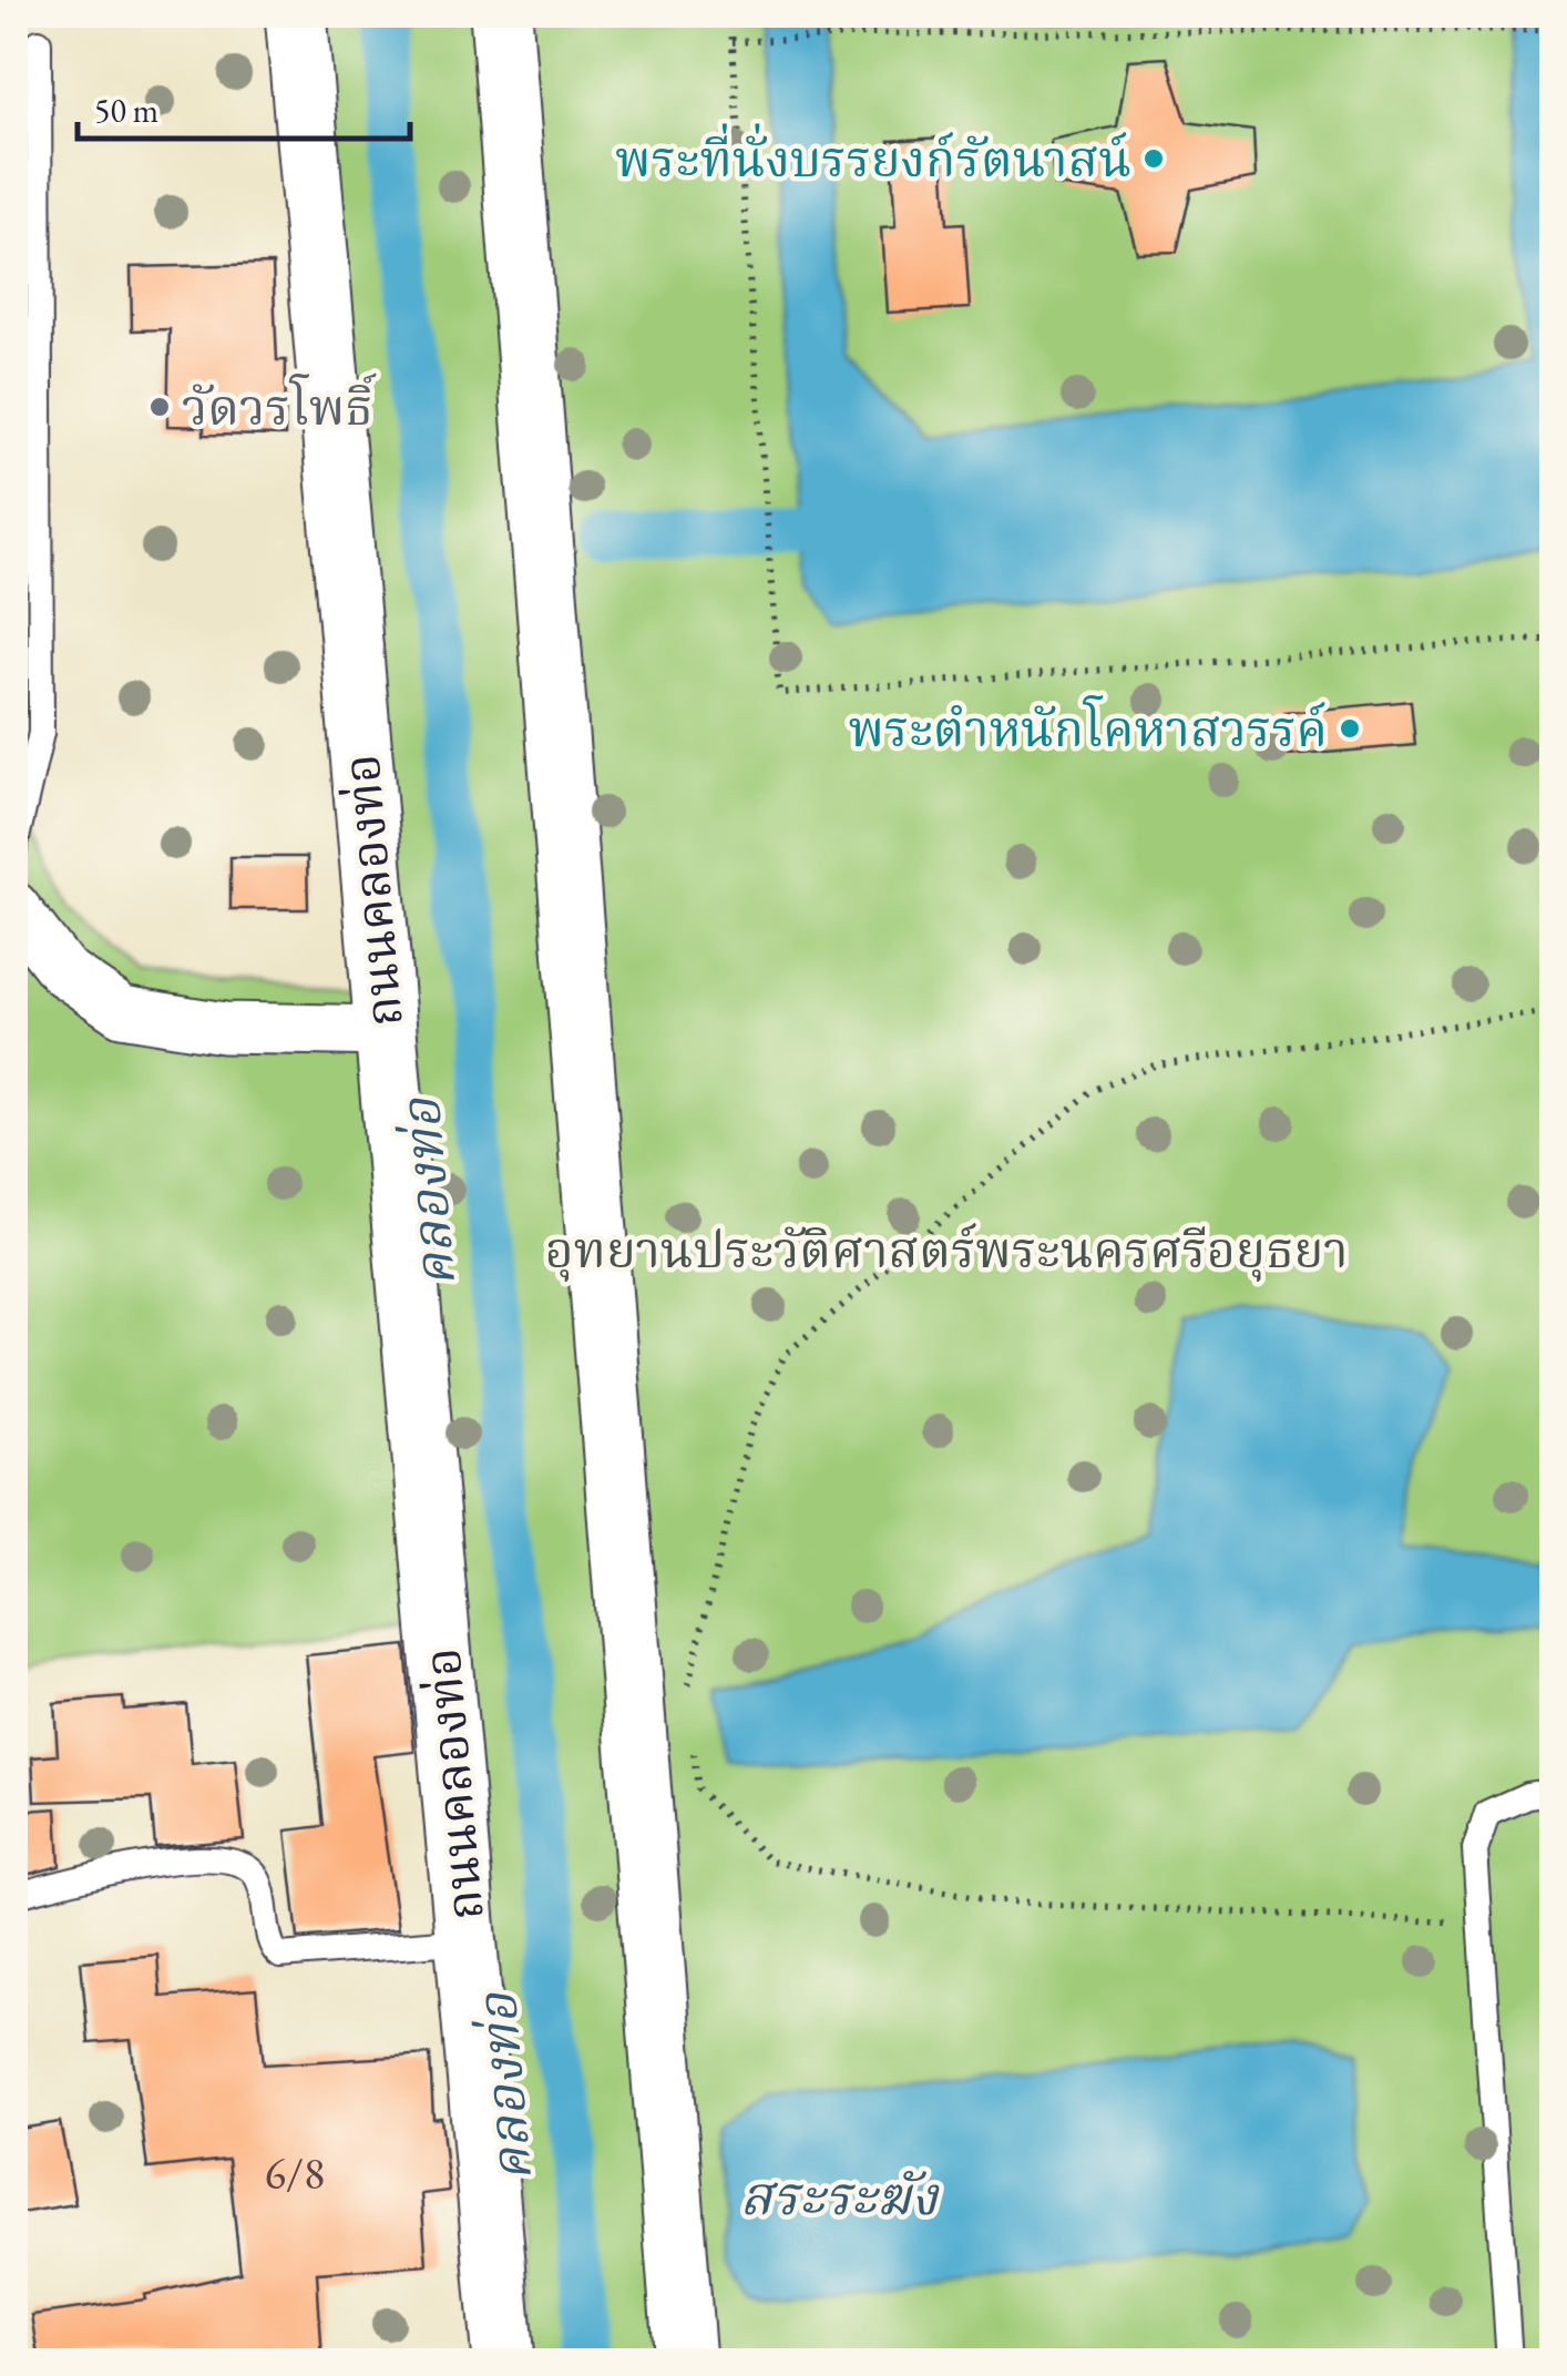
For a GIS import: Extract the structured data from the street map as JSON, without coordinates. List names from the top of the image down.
{
  "streets": {
    "street": ["ถนนคลองท่อ"]
  },
  "water": ["คลองท่อ", "สระระฆัง"],
  "parks": ["อุทยานประวัติศาสตร์พระนครศรีอยุธยา"],
  "places": ["พระที่นั่งบรรยงก์รัตนาสน์", "วัดวรโพธิ์", "พระตำหนักโคหาสวรรค์"],
  "house_numbers": ["6/8"],
  "scale_bar": "50 m"
}
